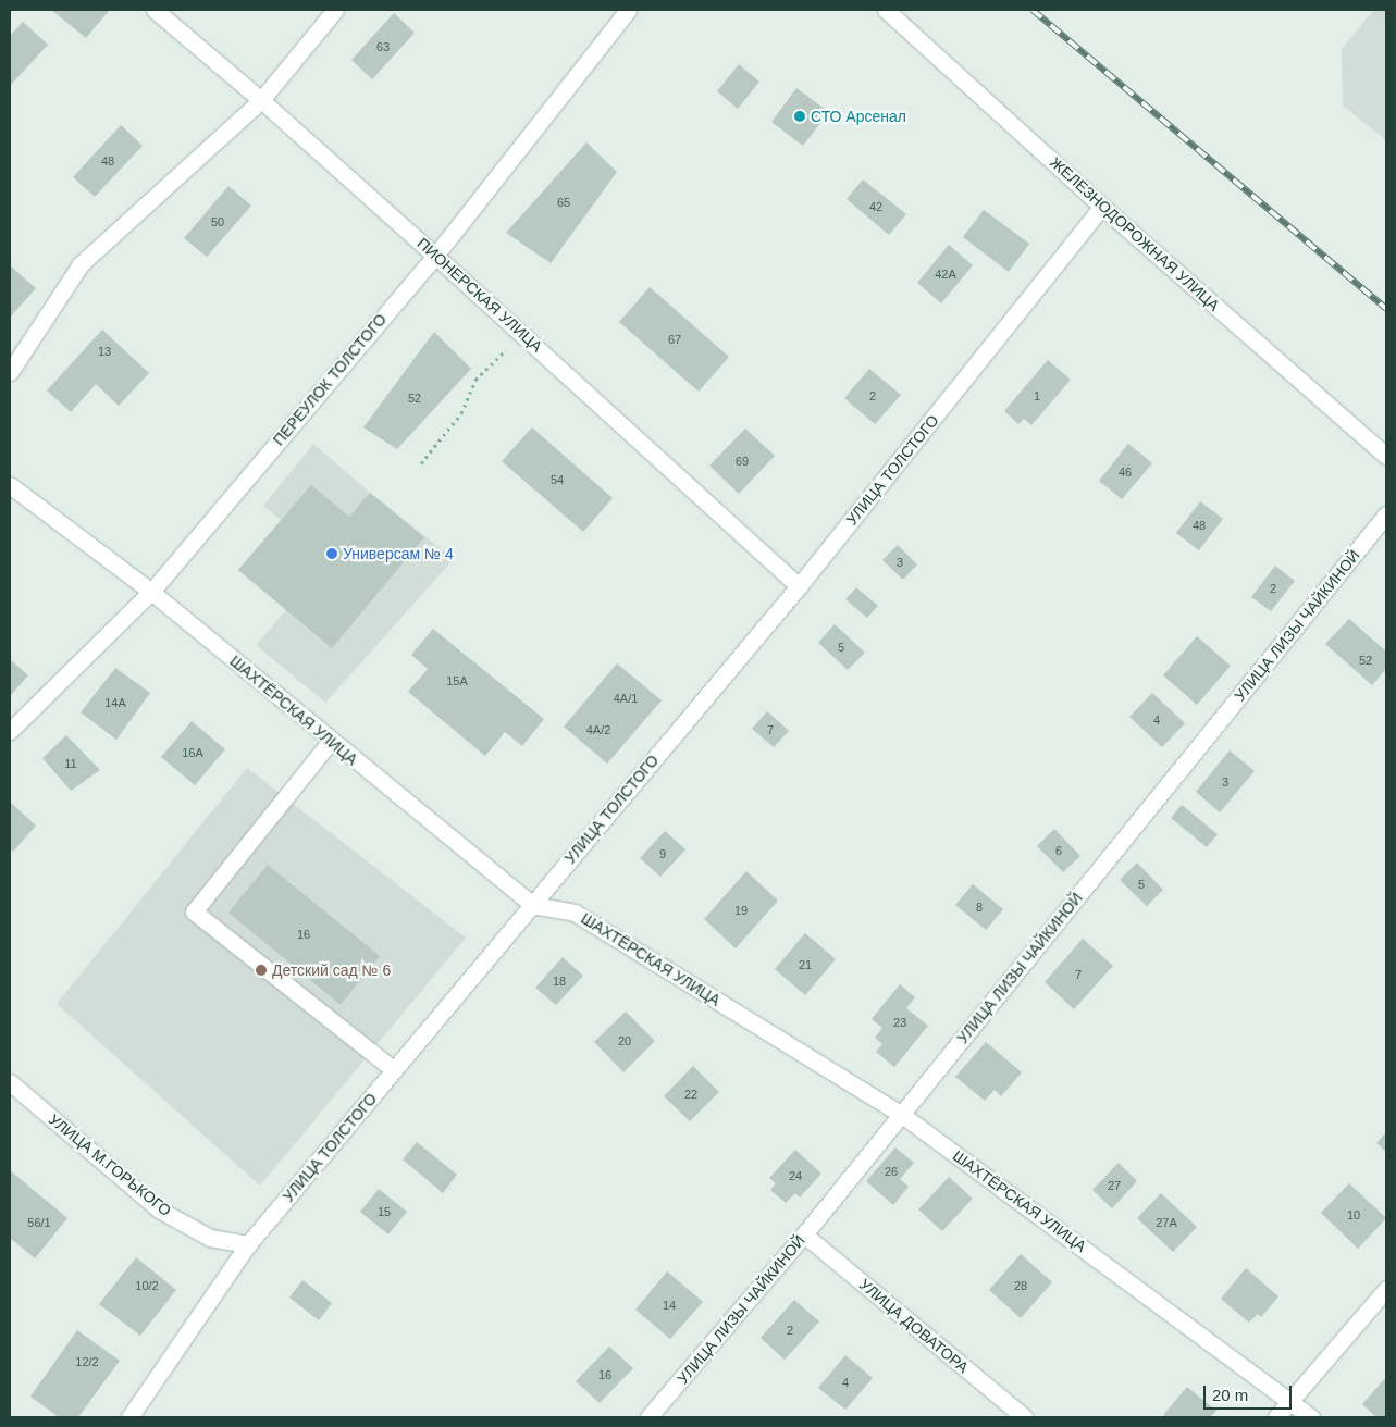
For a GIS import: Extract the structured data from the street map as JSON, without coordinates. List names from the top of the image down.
{
  "streets": {
    "street": [
      "ЖЕЛЕЗНОДОРОЖНАЯ УЛИЦА",
      "ПИОНЕРСКАЯ УЛИЦА",
      "ПЕРЕУЛОК ТОЛСТОГО",
      "УЛИЦА ТОЛСТОГО",
      "УЛИЦА ЛИЗЫ ЧАЙКИНОЙ",
      "ШАХТЁРСКАЯ УЛИЦА",
      "УЛИЦА М.ГОРЬКОГО",
      "УЛИЦА ДОВАТОРА"
    ]
  },
  "crossings": [
    ["ЖЕЛЕЗНОДОРОЖНАЯ УЛИЦА", "УЛИЦА ТОЛСТОГО"],
    ["ПИОНЕРСКАЯ УЛИЦА", "ПЕРЕУЛОК ТОЛСТОГО"],
    ["ПИОНЕРСКАЯ УЛИЦА", "УЛИЦА ТОЛСТОГО"],
    ["ПЕРЕУЛОК ТОЛСТОГО", "ШАХТЁРСКАЯ УЛИЦА"],
    ["УЛИЦА ТОЛСТОГО", "ШАХТЁРСКАЯ УЛИЦА"],
    ["УЛИЦА ТОЛСТОГО", "УЛИЦА М.ГОРЬКОГО"],
    ["УЛИЦА ЛИЗЫ ЧАЙКИНОЙ", "ШАХТЁРСКАЯ УЛИЦА"],
    ["УЛИЦА ЛИЗЫ ЧАЙКИНОЙ", "УЛИЦА ДОВАТОРА"]
  ],
  "places": ["СТО Арсенал", "Универсам № 4", "Детский сад № 6"],
  "house_numbers": [
    "63",
    "48",
    "65",
    "42",
    "50",
    "42А",
    "67",
    "13",
    "2",
    "1",
    "52",
    "69",
    "46",
    "54",
    "48",
    "3",
    "2",
    "5",
    "52",
    "15А",
    "4А/1",
    "14А",
    "4",
    "4А/2",
    "7",
    "16А",
    "11",
    "3",
    "6",
    "9",
    "5",
    "8",
    "19",
    "16",
    "21",
    "7",
    "18",
    "23",
    "20",
    "22",
    "26",
    "24",
    "27",
    "15",
    "10",
    "56/1",
    "27А",
    "10/2",
    "28",
    "14",
    "2",
    "12/2",
    "16",
    "4"
  ],
  "scale_bar": "20 m"
}
